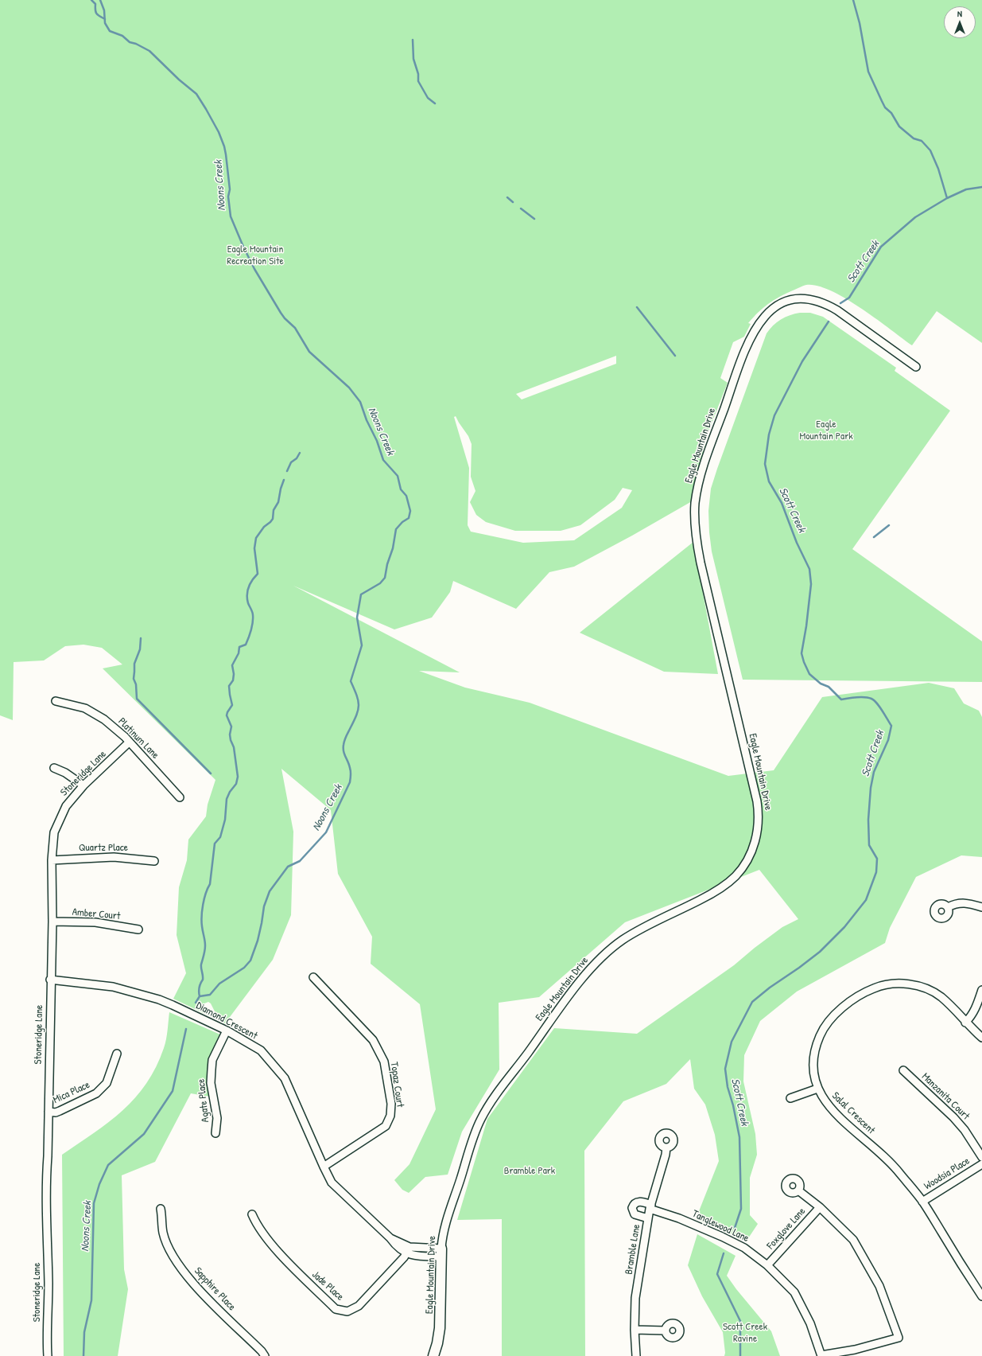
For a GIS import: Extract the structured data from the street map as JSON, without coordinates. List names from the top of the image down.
{
  "streets": {
    "street": [
      "Eagle Mountain Drive",
      "Platinum Lane",
      "Stoneridge Lane",
      "Quartz Place",
      "Amber Court",
      "Diamond Crescent",
      "Topaz Court",
      "Mica Place",
      "Manzanita Court",
      "Agate Place",
      "Salal Crescent",
      "Woodsia Place",
      "Tanglewood Lane",
      "Foxglove Lane",
      "Bramble Lane",
      "Jade Place",
      "Sapphire Place"
    ]
  },
  "crossings": [
    ["Eagle Mountain Drive", "Diamond Crescent"],
    ["Platinum Lane", "Stoneridge Lane"],
    ["Stoneridge Lane", "Quartz Place"],
    ["Stoneridge Lane", "Amber Court"],
    ["Stoneridge Lane", "Diamond Crescent"],
    ["Stoneridge Lane", "Mica Place"],
    ["Diamond Crescent", "Topaz Court"],
    ["Diamond Crescent", "Agate Place"],
    ["Diamond Crescent", "Jade Place"],
    ["Salal Crescent", "Woodsia Place"],
    ["Tanglewood Lane", "Foxglove Lane"],
    ["Tanglewood Lane", "Bramble Lane"]
  ],
  "water": ["Noons Creek", "Scott Creek"],
  "parks": [
    "Eagle Mountain Recreation Site",
    "Eagle Mountain Park",
    "Bramble Park",
    "Scott Creek Ravine"
  ],
  "north": "top"
}
